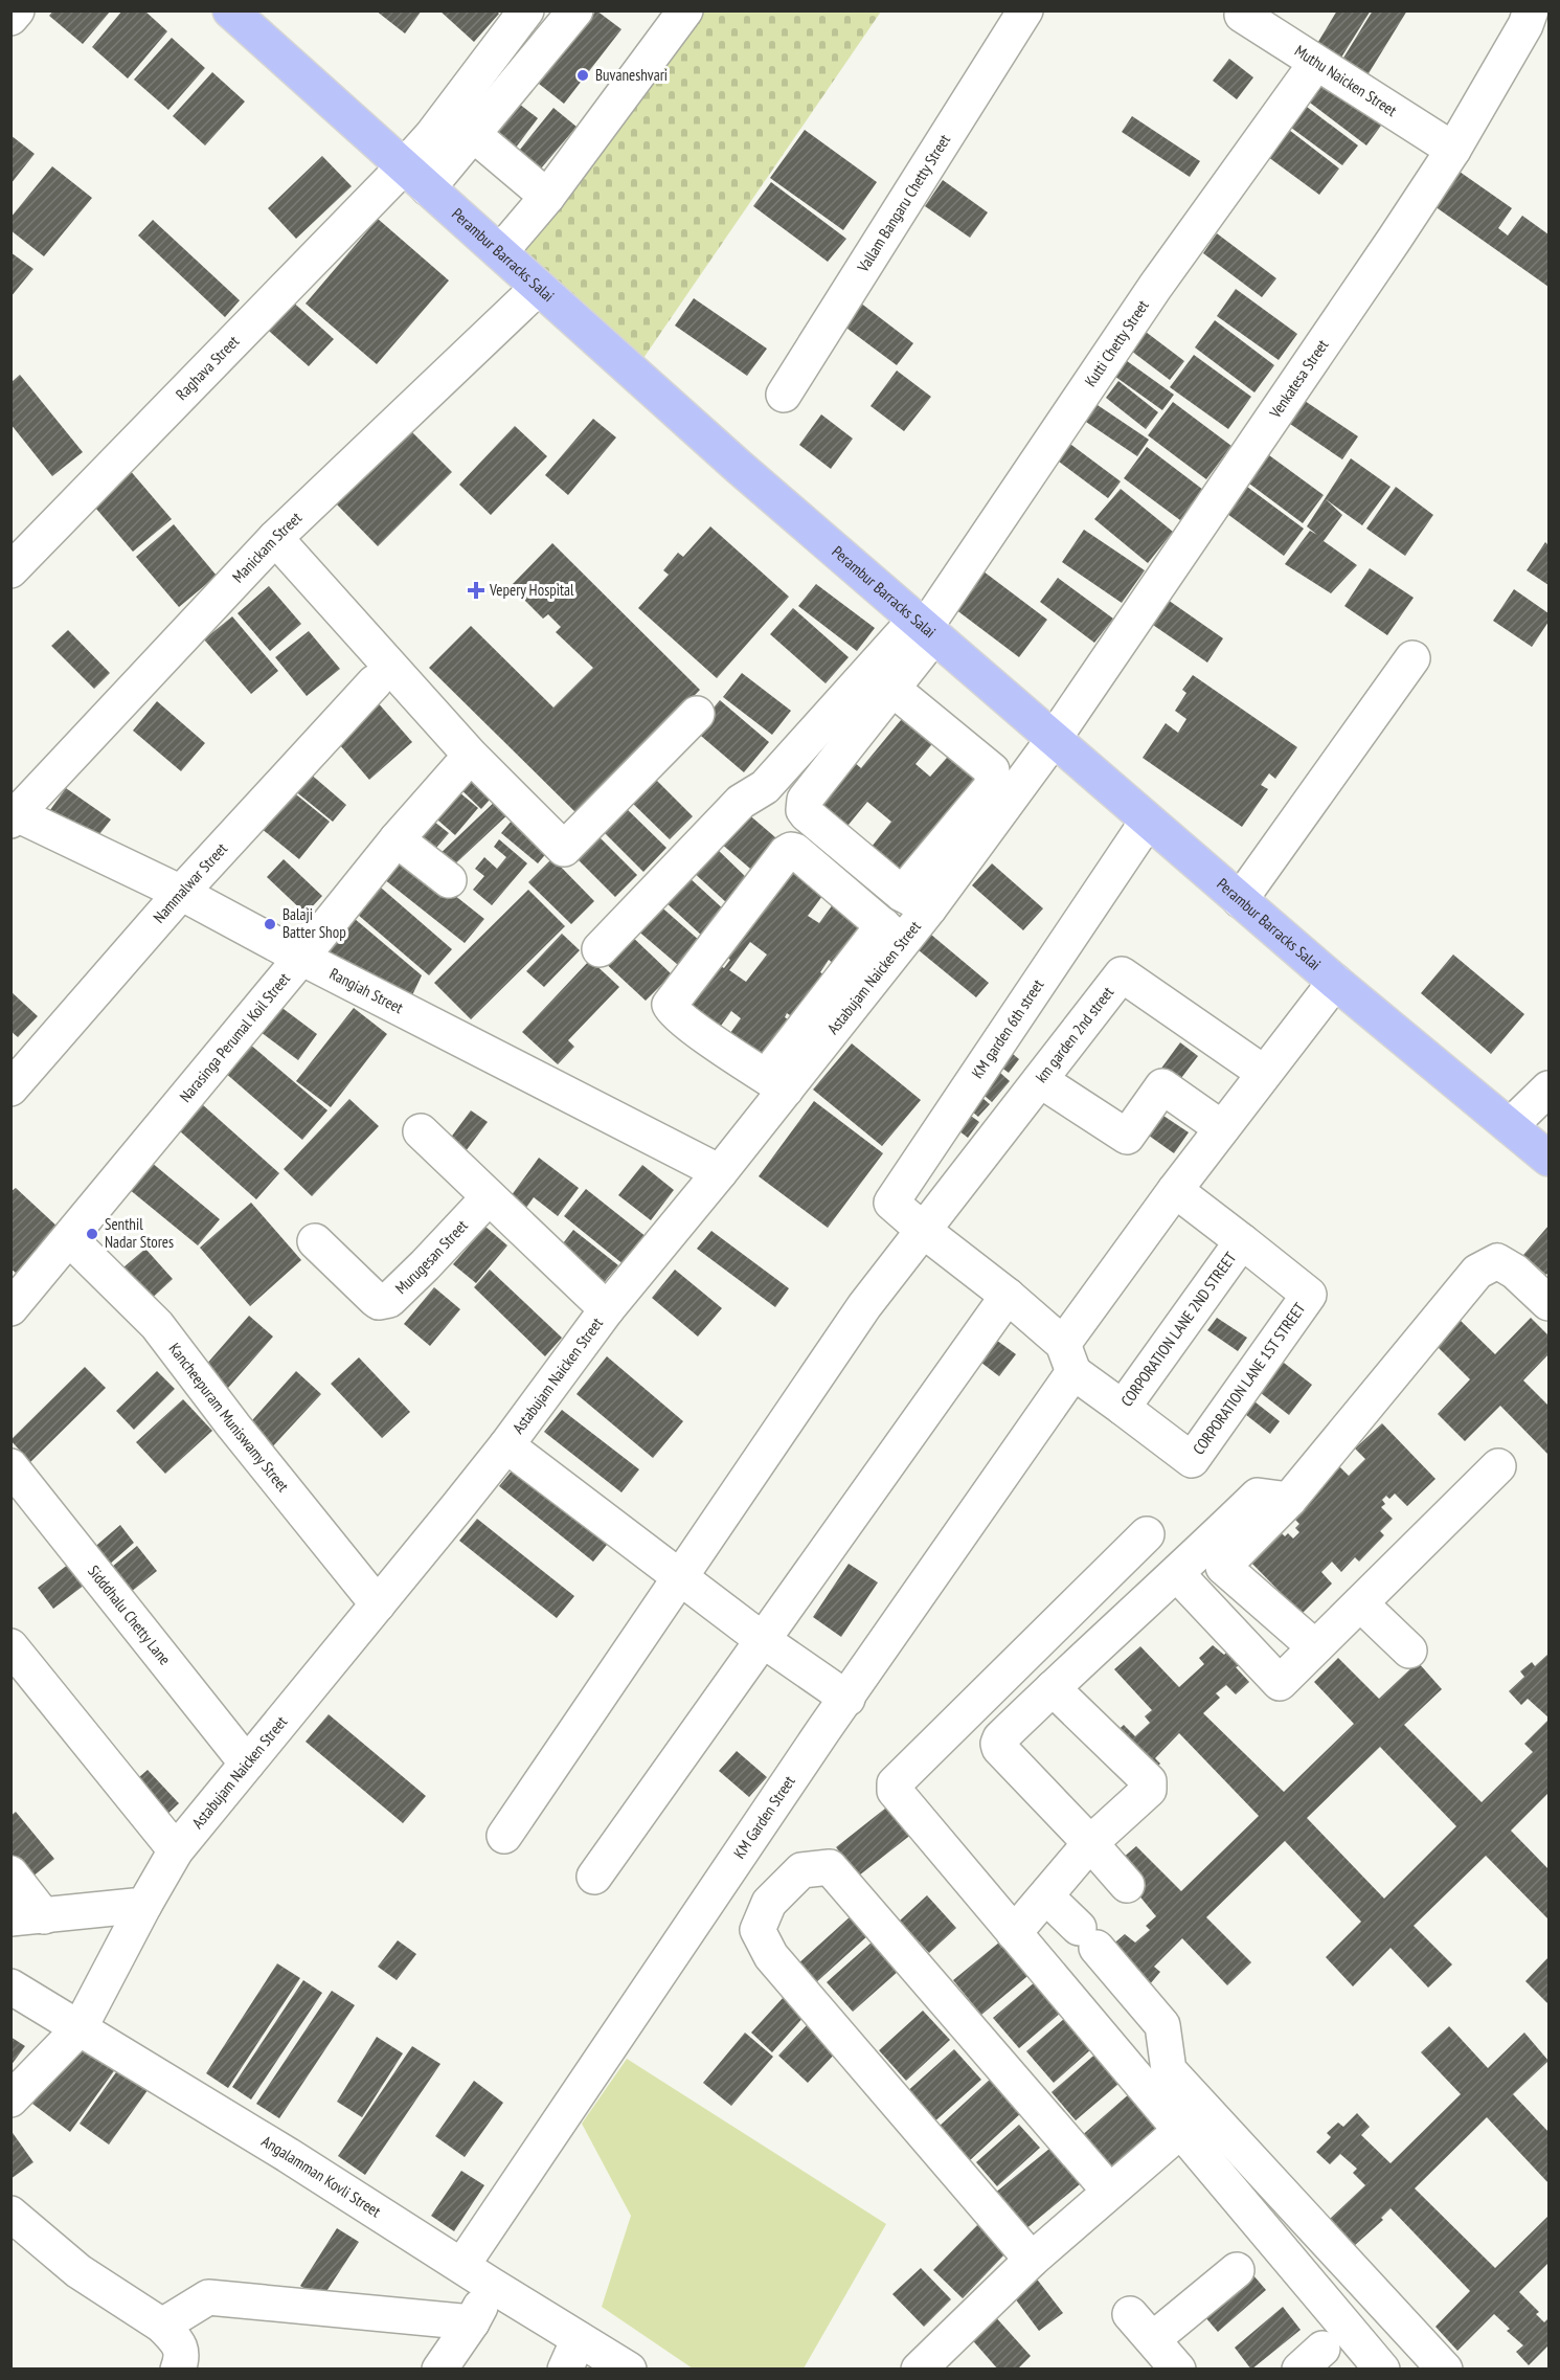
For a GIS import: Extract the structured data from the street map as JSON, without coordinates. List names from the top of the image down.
{
  "streets": {
    "main road": ["Perambur Barracks Salai"],
    "street": [
      "Muthu Naicken Street",
      "Vallam Bangaru Chetty Street",
      "Kutti Chetty Street",
      "Raghava Street",
      "Venkatesa Street",
      "Manickam Street",
      "Nammalwar Street",
      "Astabujam Naicken Street",
      "Rangiah Street",
      "KM garden 6th street",
      "km garden 2nd street",
      "Narasinga Perumal Koil Street",
      "Murugesan Street",
      "CORPORATION LANE 2ND STREET",
      "CORPORATION LANE 1ST STREET",
      "Kancheepuram Muniswamy Street",
      "Sidddhalu Chetty Lane",
      "KM Garden Street",
      "Angalamman Kovli Street"
    ]
  },
  "crossings": [
    ["Muthu Naicken Street", "Kutti Chetty Street"],
    ["Muthu Naicken Street", "Venkatesa Street"],
    ["Perambur Barracks Salai", "Kutti Chetty Street"],
    ["Perambur Barracks Salai", "Raghava Street"],
    ["Perambur Barracks Salai", "Venkatesa Street"],
    ["Perambur Barracks Salai", "Manickam Street"],
    ["Perambur Barracks Salai", "Astabujam Naicken Street"],
    ["Perambur Barracks Salai", "KM garden 6th street"],
    ["Perambur Barracks Salai", "KM Garden Street"],
    ["Venkatesa Street", "Astabujam Naicken Street"],
    ["Manickam Street", "Rangiah Street"],
    ["Nammalwar Street", "Rangiah Street"],
    ["Astabujam Naicken Street", "Rangiah Street"],
    ["Astabujam Naicken Street", "Kancheepuram Muniswamy Street"],
    ["Astabujam Naicken Street", "Sidddhalu Chetty Lane"],
    ["Astabujam Naicken Street", "Angalamman Kovli Street"],
    ["Rangiah Street", "Narasinga Perumal Koil Street"],
    ["KM garden 6th street", "km garden 2nd street"],
    ["KM garden 6th street", "CORPORATION LANE 2ND STREET"],
    ["km garden 2nd street", "CORPORATION LANE 2ND STREET"],
    ["km garden 2nd street", "KM Garden Street"],
    ["Narasinga Perumal Koil Street", "Kancheepuram Muniswamy Street"],
    ["CORPORATION LANE 2ND STREET", "CORPORATION LANE 1ST STREET"],
    ["CORPORATION LANE 2ND STREET", "KM Garden Street"],
    ["KM Garden Street", "Angalamman Kovli Street"]
  ],
  "places": {
    "other": ["Buvaneshvari", "Balaji Batter Shop", "Senthil Nadar Stores"],
    "health": ["Vepery Hospital"]
  }
}
